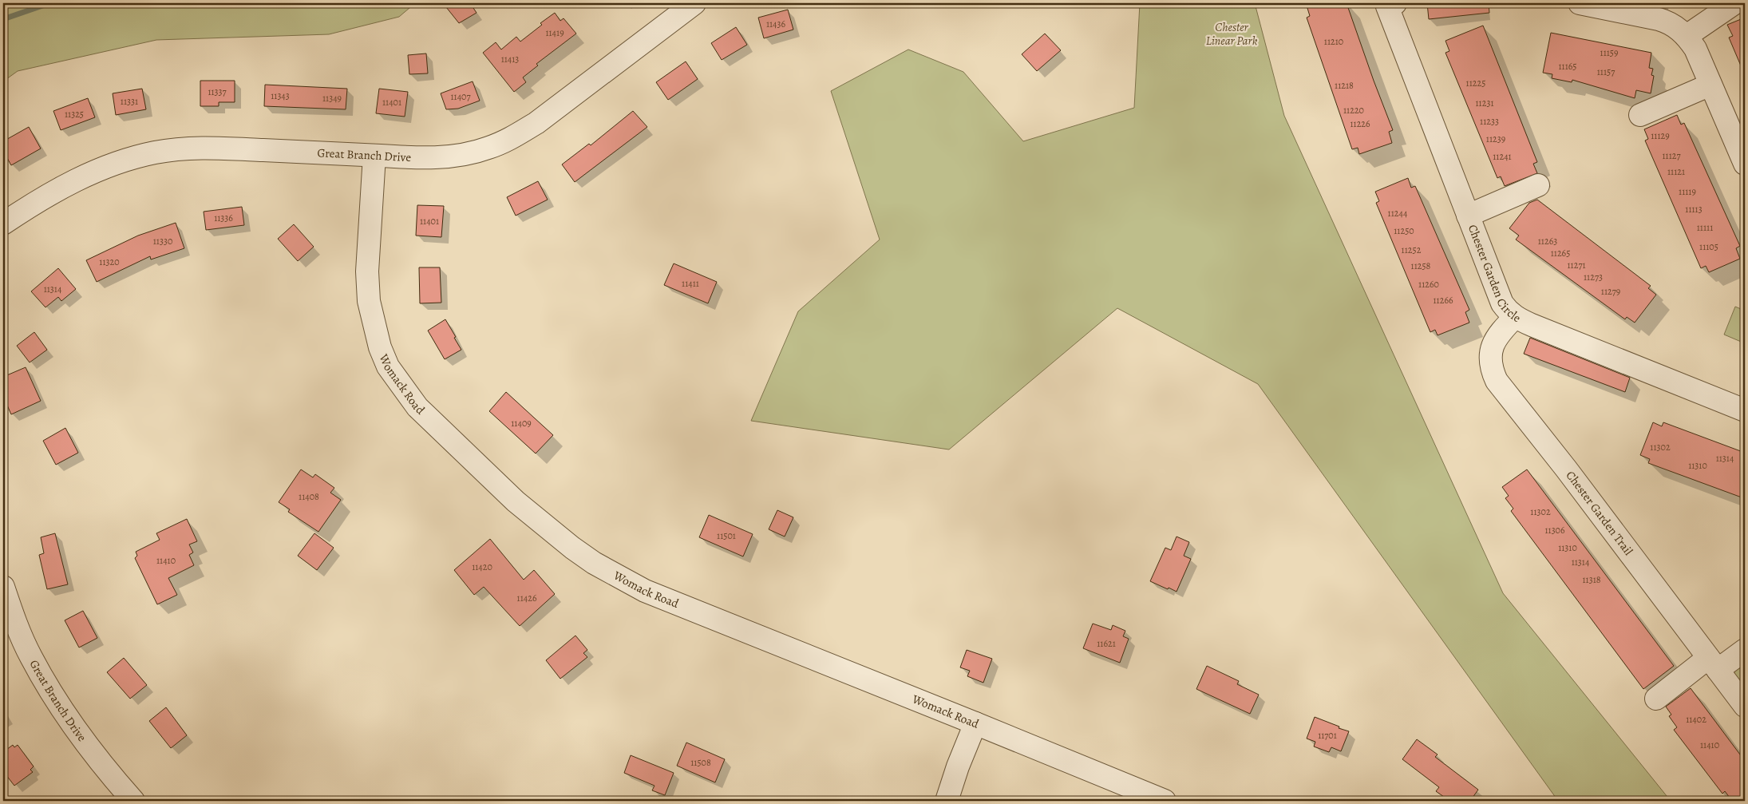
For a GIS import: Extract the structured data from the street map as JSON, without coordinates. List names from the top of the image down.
{
  "streets": {
    "street": [
      "Great Branch Drive",
      "Chester Garden Circle",
      "Womack Road",
      "Chester Garden Trail"
    ]
  },
  "crossings": [
    ["Great Branch Drive", "Womack Road"],
    ["Chester Garden Circle", "Chester Garden Trail"]
  ],
  "parks": ["Chester Linear Park"],
  "house_numbers": [
    "11436",
    "11419",
    "11210",
    "11159",
    "11413",
    "11165",
    "11157",
    "11225",
    "11218",
    "11337",
    "11343",
    "11407",
    "11349",
    "11331",
    "11401",
    "11231",
    "11220",
    "11325",
    "11233",
    "11226",
    "11129",
    "11239",
    "11127",
    "11241",
    "11121",
    "11119",
    "11113",
    "11244",
    "11336",
    "11401",
    "11111",
    "11250",
    "11330",
    "11263",
    "11105",
    "11252",
    "11265",
    "11320",
    "11271",
    "11258",
    "11273",
    "11411",
    "11260",
    "11314",
    "11279",
    "11266",
    "11409",
    "11302",
    "11314",
    "11310",
    "11408",
    "11302",
    "11306",
    "11501",
    "11310",
    "11410",
    "11314",
    "11420",
    "11318",
    "11426",
    "11621",
    "11402",
    "11701",
    "11410",
    "11508"
  ]
}
